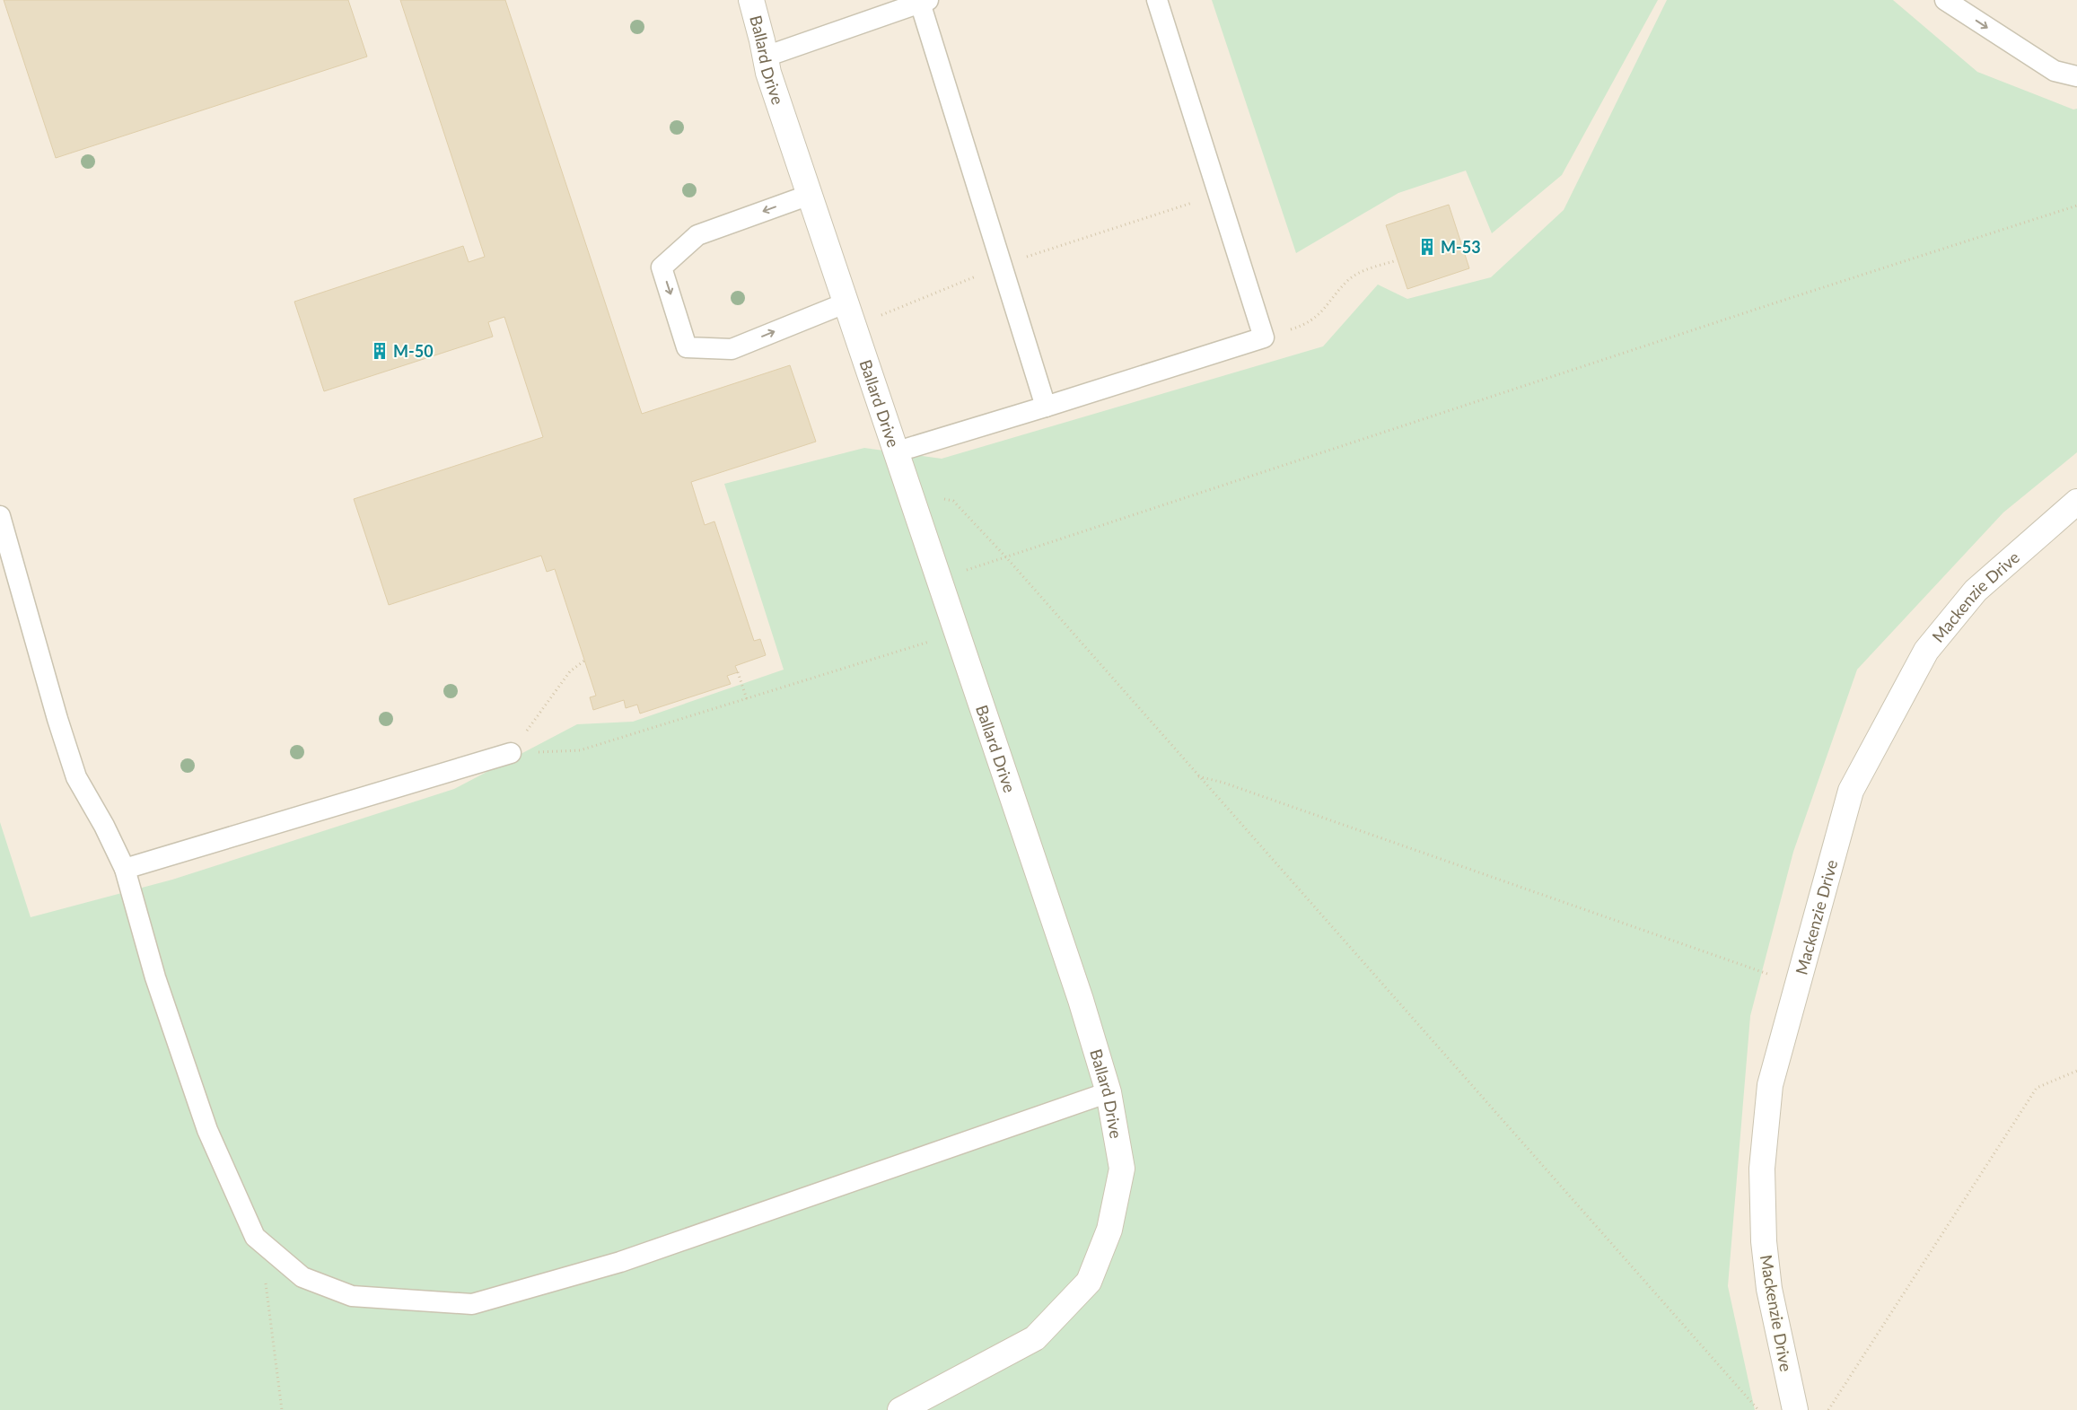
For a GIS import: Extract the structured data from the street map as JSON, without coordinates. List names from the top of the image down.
{
  "streets": {
    "street": ["Ballard Drive", "Mackenzie Drive"]
  },
  "places": {
    "building": ["M-53", "M-50"]
  }
}
